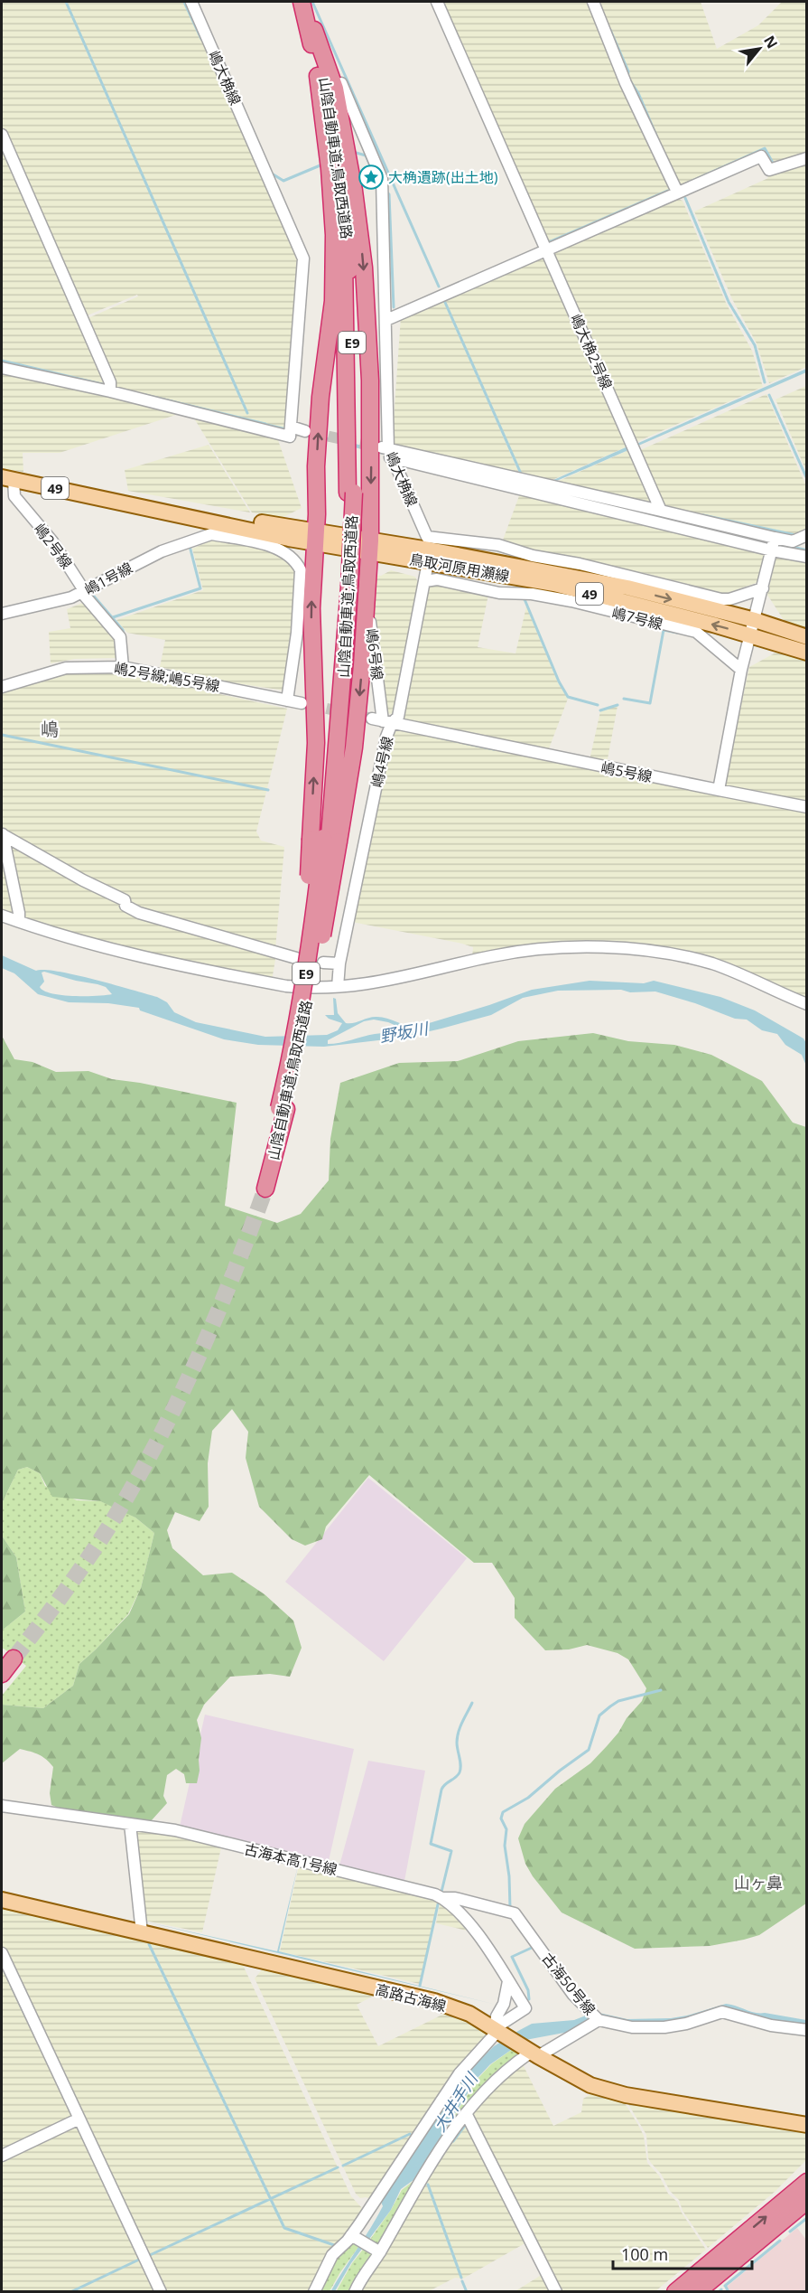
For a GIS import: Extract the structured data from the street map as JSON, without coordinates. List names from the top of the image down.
{
  "streets": {
    "highway": ["山陰自動車道;鳥取西道路", "E9"],
    "main road": ["49", "鳥取河原用瀬線", "高路古海線"],
    "street": [
      "嶋大桷線",
      "嶋大桷2号線",
      "嶋2号線",
      "嶋1号線",
      "嶋7号線",
      "嶋6号線",
      "嶋2号線;嶋5号線",
      "嶋4号線",
      "嶋5号線",
      "古海本高1号線",
      "古海50号線"
    ]
  },
  "crossings": [
    ["嶋大桷線", "鳥取河原用瀬線"],
    ["嶋大桷線", "嶋4号線"],
    ["嶋2号線", "鳥取河原用瀬線"],
    ["嶋2号線", "嶋1号線"],
    ["嶋2号線", "嶋2号線;嶋5号線"],
    ["鳥取河原用瀬線", "嶋1号線"],
    ["鳥取河原用瀬線", "嶋4号線"],
    ["嶋7号線", "嶋4号線"],
    ["嶋6号線", "嶋4号線"],
    ["嶋6号線", "嶋5号線"],
    ["嶋4号線", "嶋5号線"],
    ["古海本高1号線", "古海50号線"],
    ["古海本高1号線", "高路古海線"]
  ],
  "districts": ["嶋", "山ヶ鼻"],
  "water": ["野坂川", "大井手川"],
  "places": {
    "place": ["大桷遺跡(出土地)"]
  },
  "scale_bar": "100 m",
  "north": "top right"
}
